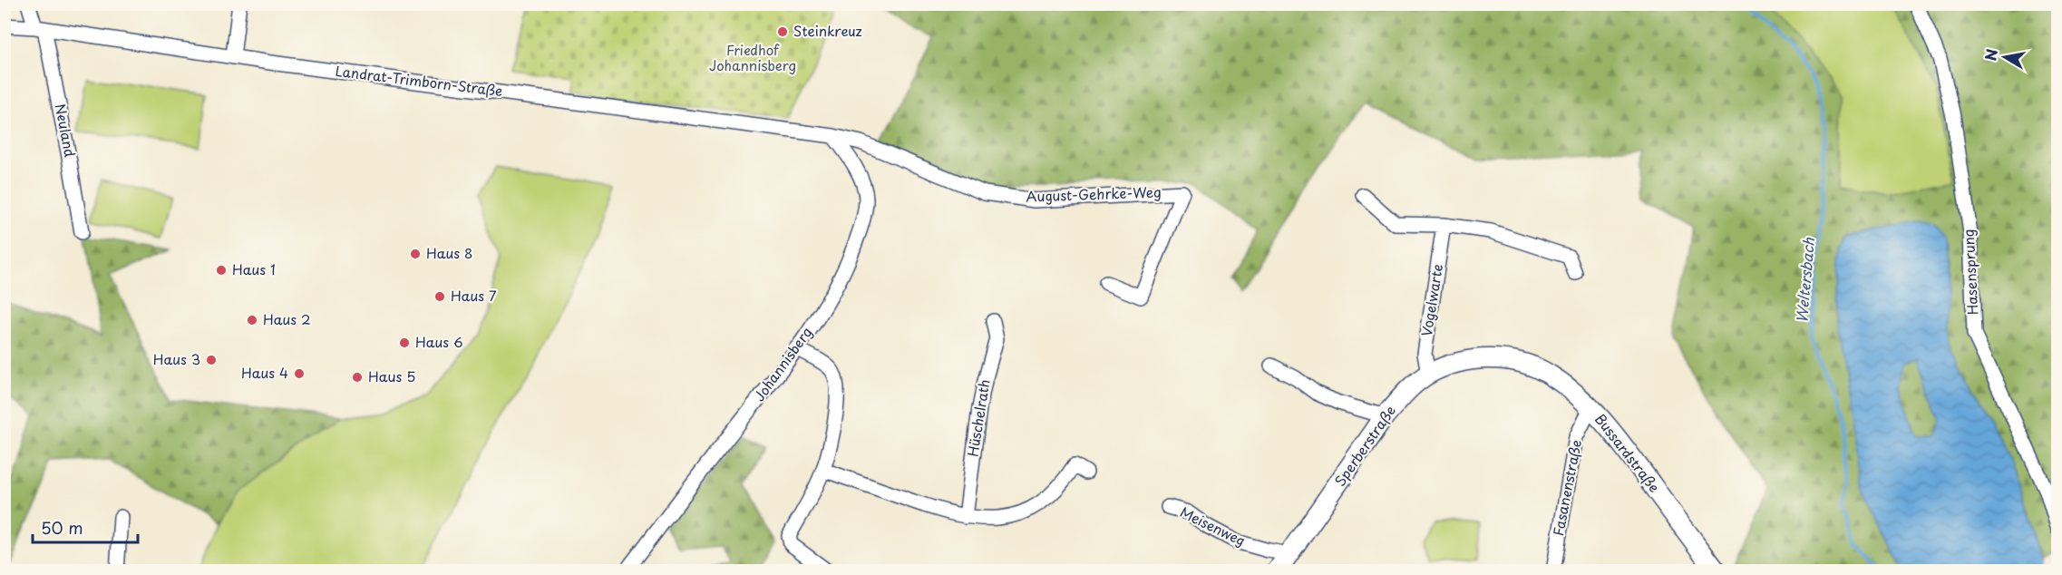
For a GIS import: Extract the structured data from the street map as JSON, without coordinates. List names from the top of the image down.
{
  "streets": {
    "street": [
      "Landrat-Trimborn-Straße",
      "Neuland",
      "August-Gehrke-Weg",
      "Hasensprung",
      "Vogelwarte",
      "Johannisberg",
      "Hüschelrath",
      "Sperberstraße",
      "Bussardstraße",
      "Fasanenstraße",
      "Meisenweg"
    ]
  },
  "crossings": [
    ["Landrat-Trimborn-Straße", "Neuland"],
    ["Landrat-Trimborn-Straße", "August-Gehrke-Weg"],
    ["Landrat-Trimborn-Straße", "Johannisberg"],
    ["August-Gehrke-Weg", "Johannisberg"],
    ["Vogelwarte", "Sperberstraße"],
    ["Sperberstraße", "Bussardstraße"],
    ["Sperberstraße", "Meisenweg"],
    ["Bussardstraße", "Fasanenstraße"]
  ],
  "water": ["Weltersbach"],
  "parks": ["Friedhof Johannisberg"],
  "places": [
    "Steinkreuz",
    "Haus 8",
    "Haus 1",
    "Haus 7",
    "Haus 2",
    "Haus 6",
    "Haus 3",
    "Haus 4",
    "Haus 5"
  ],
  "scale_bar": "50 m",
  "north": "left"
}
